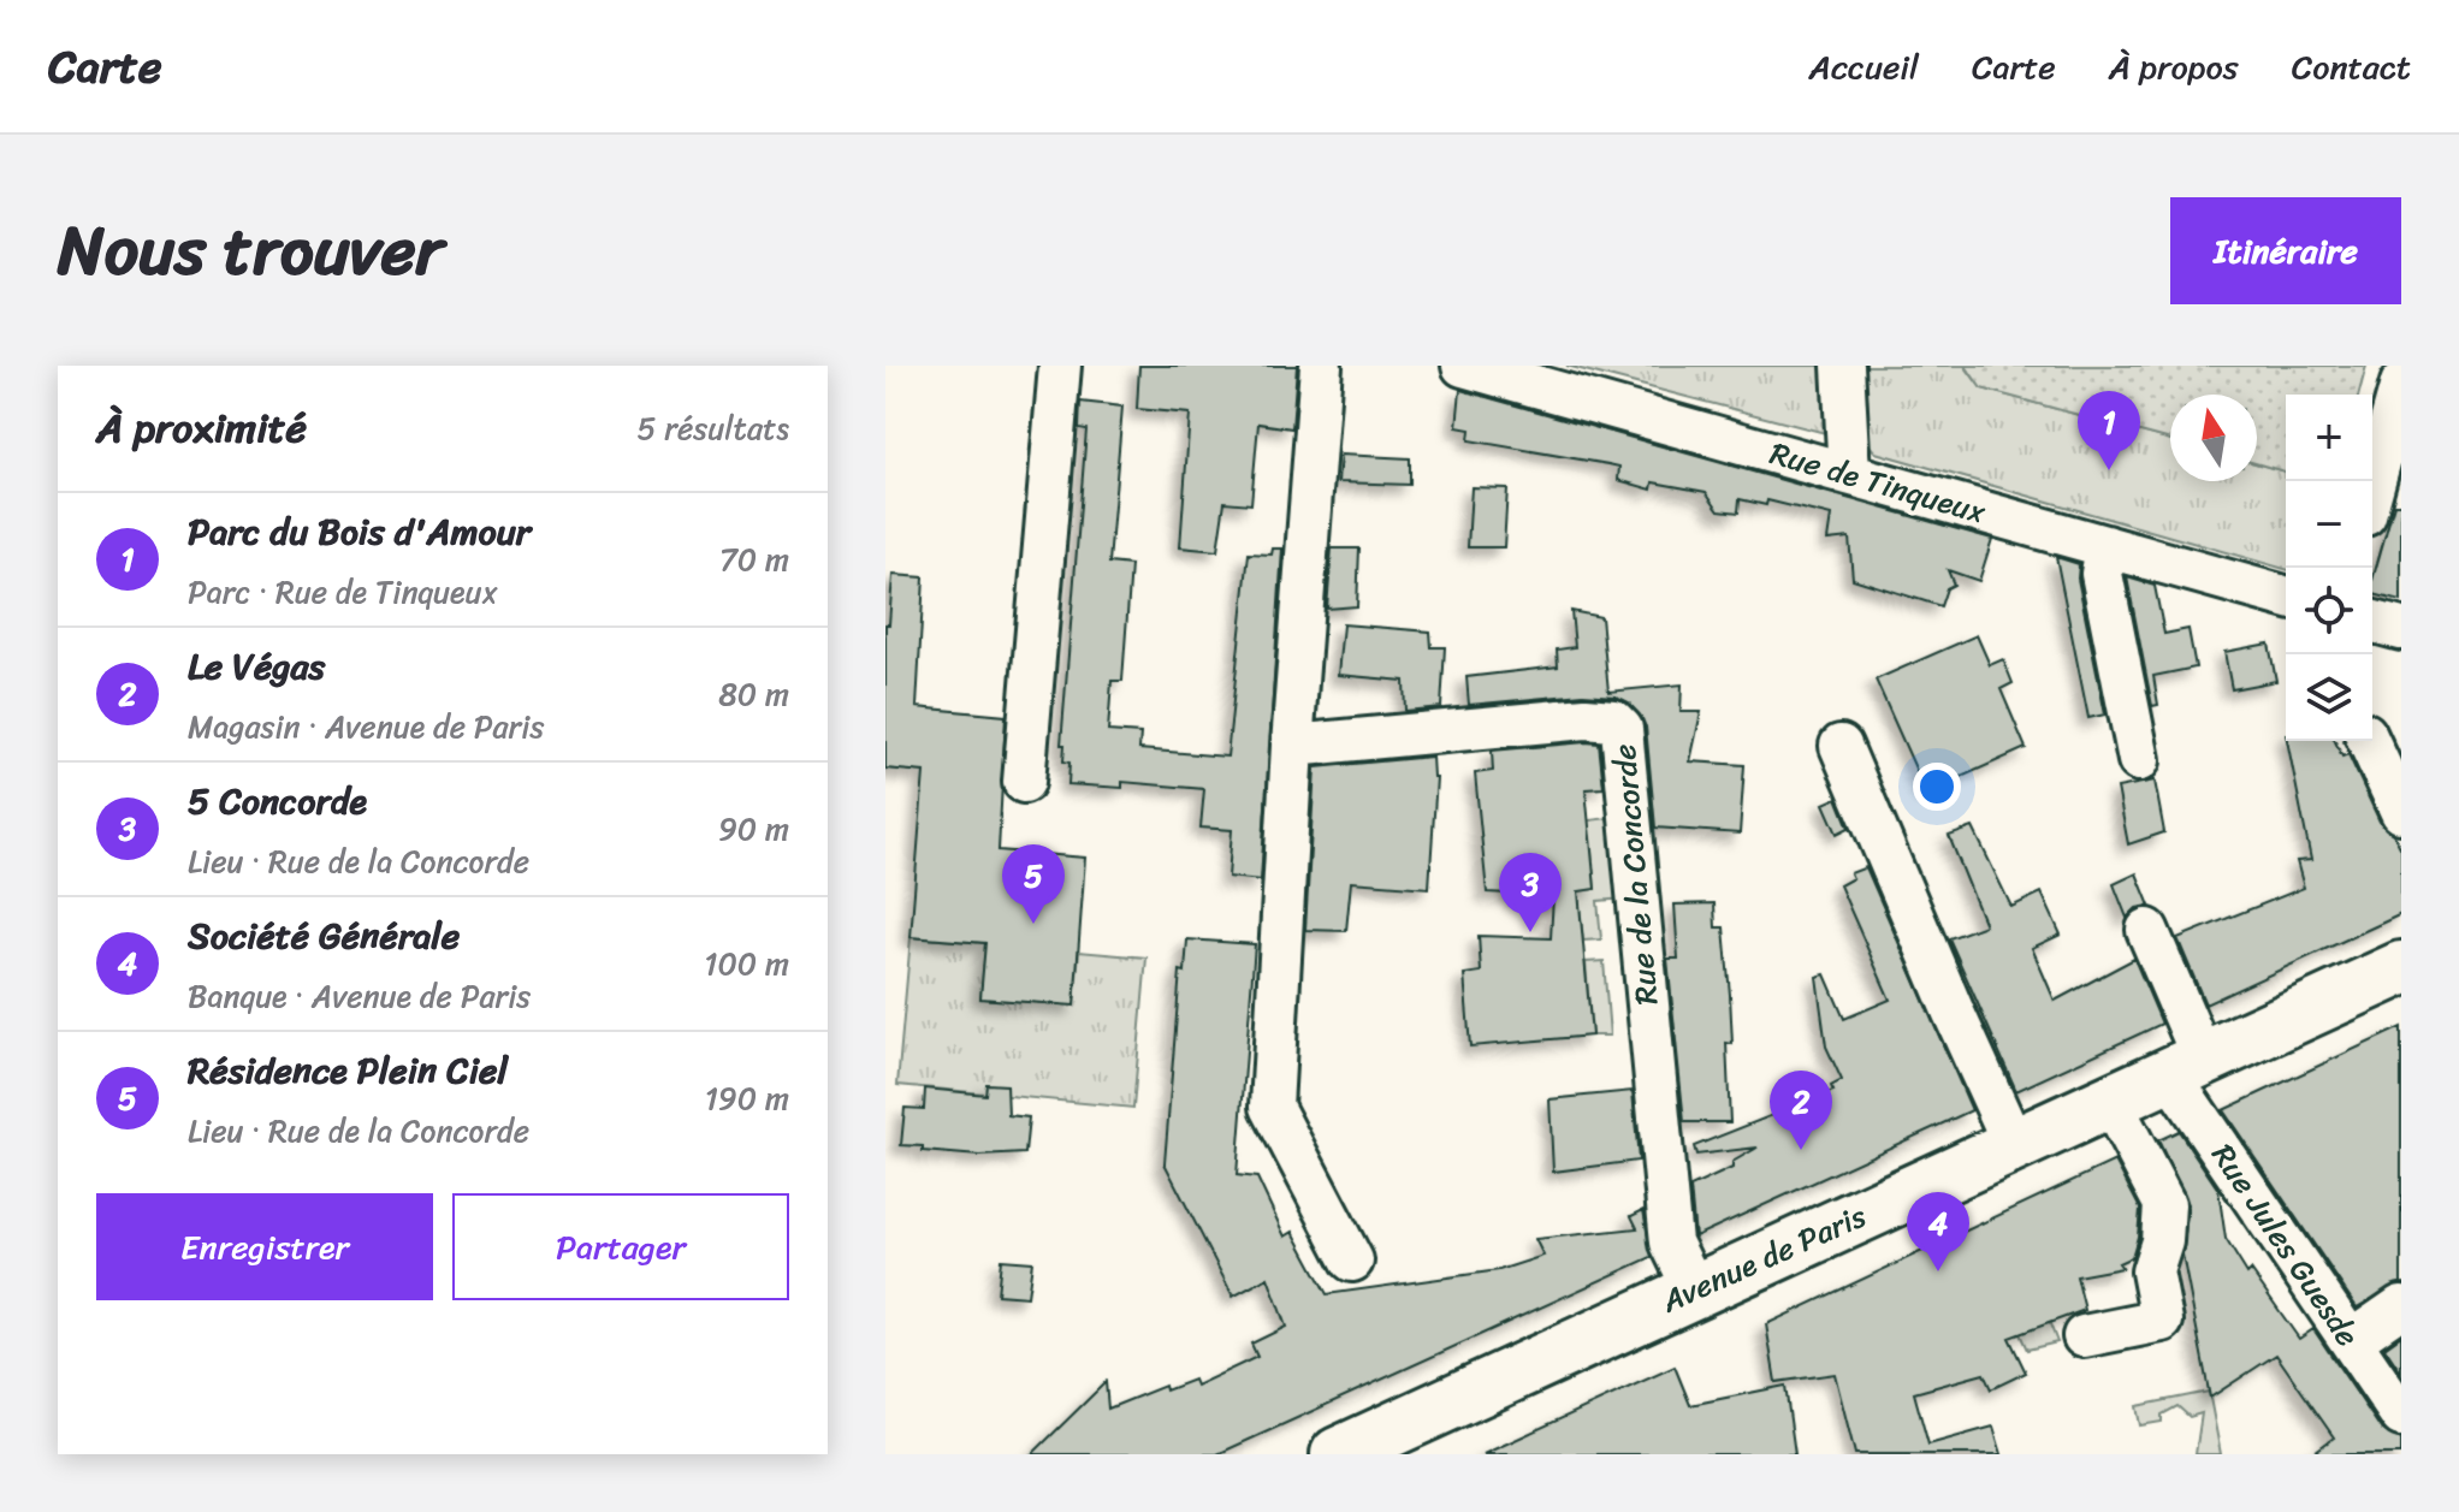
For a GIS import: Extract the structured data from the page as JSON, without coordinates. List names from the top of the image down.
{
  "streets": {
    "main road": ["Avenue de Paris"],
    "street": ["Rue de Tinqueux", "Rue de la Concorde", "Rue Jules Guesde"]
  },
  "crossings": [
    ["Rue de la Concorde", "Avenue de Paris"],
    ["Rue Jules Guesde", "Avenue de Paris"]
  ],
  "north": "top",
  "page": {
    "header": "Carte",
    "nav": [
      "Accueil",
      "Carte",
      "À propos",
      "Contact"
    ],
    "title": "Nous trouver",
    "buttons": [
      "Itinéraire",
      ["Enregistrer", "Partager"]
    ],
    "heading": ["À proximité", "5 résultats"],
    "pins": [
      "1",
      "5",
      "3",
      "2",
      "4"
    ],
    "map_buttons": ["+", "−"],
    "list": [
      {
        "mark": "1",
        "name": "Parc du Bois d'Amour",
        "note": "Parc · Rue de Tinqueux",
        "value": "70 m"
      },
      {
        "mark": "2",
        "name": "Le Végas",
        "note": "Magasin · Avenue de Paris",
        "value": "80 m"
      },
      {
        "mark": "3",
        "name": "5 Concorde",
        "note": "Lieu · Rue de la Concorde",
        "value": "90 m"
      },
      {
        "mark": "4",
        "name": "Société Générale",
        "note": "Banque · Avenue de Paris",
        "value": "100 m"
      },
      {
        "mark": "5",
        "name": "Résidence Plein Ciel",
        "note": "Lieu · Rue de la Concorde",
        "value": "190 m"
      }
    ]
  }
}
